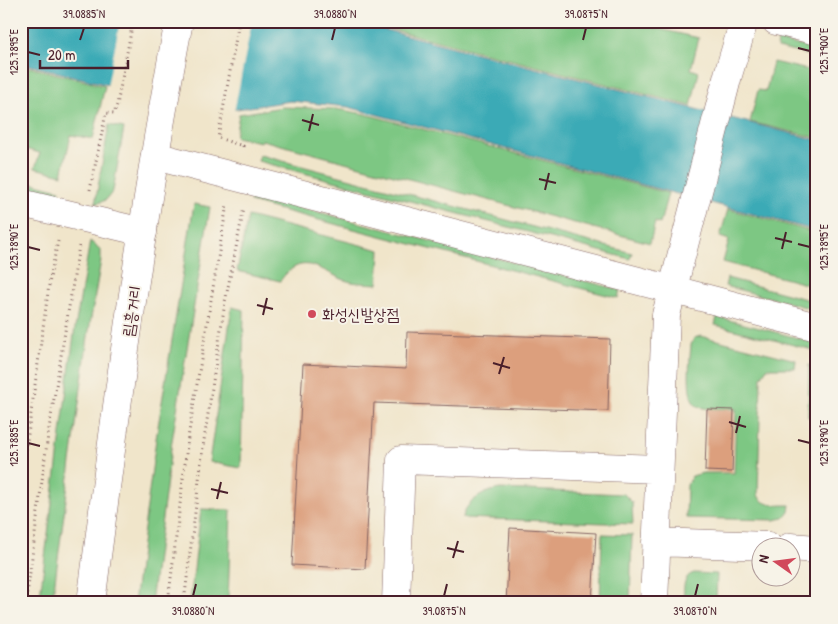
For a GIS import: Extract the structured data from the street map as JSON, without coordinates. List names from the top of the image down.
{
  "streets": {
    "street": ["림흥거리"]
  },
  "places": ["화성신발상점"],
  "scale_bar": "20 m",
  "north": "left",
  "coordinates": [
    "39.0885°N",
    "39.0880°N",
    "39.0875°N",
    "125.7900°E",
    "125.7895°E",
    "125.7890°E",
    "125.7885°E",
    "39.0870°N"
  ]
}
